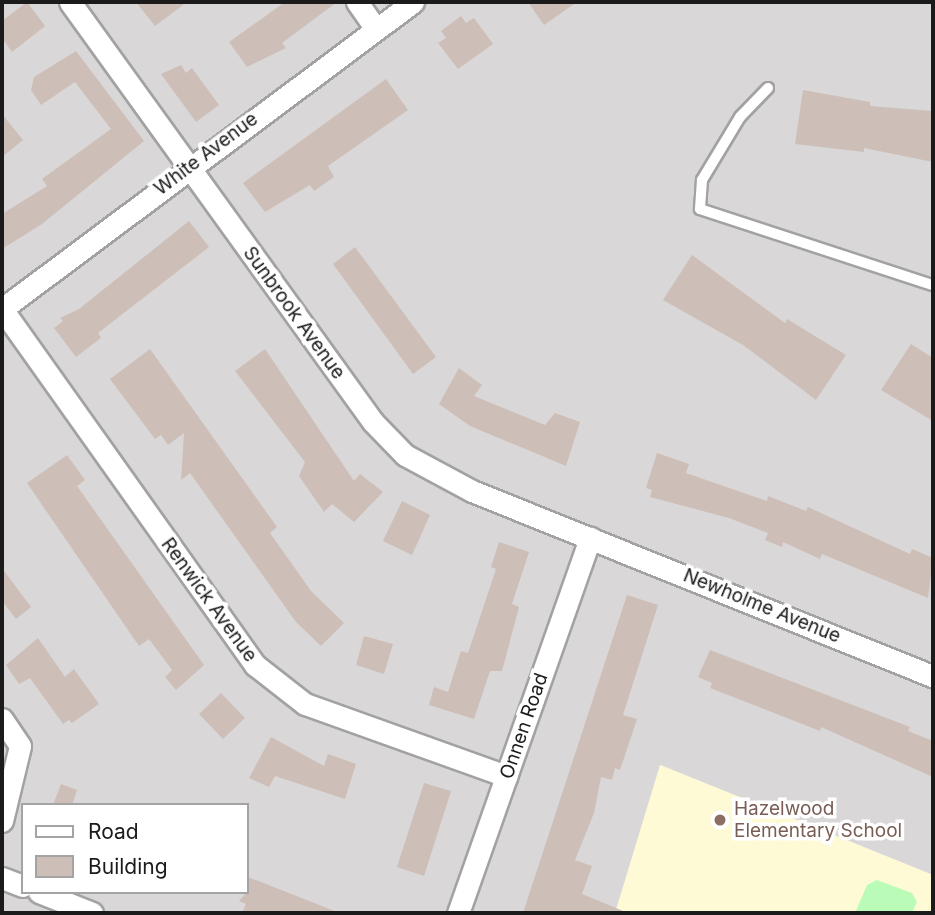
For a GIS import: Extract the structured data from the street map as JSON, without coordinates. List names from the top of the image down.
{
  "streets": {
    "street": [
      "White Avenue",
      "Sunbrook Avenue",
      "Renwick Avenue",
      "Newholme Avenue",
      "Onnen Road"
    ]
  },
  "crossings": [
    ["White Avenue", "Sunbrook Avenue"],
    ["White Avenue", "Renwick Avenue"],
    ["Sunbrook Avenue", "Newholme Avenue"],
    ["Sunbrook Avenue", "Onnen Road"],
    ["Renwick Avenue", "Onnen Road"],
    ["Newholme Avenue", "Onnen Road"]
  ],
  "places": ["Hazelwood Elementary School"],
  "legend": ["Road", "Building"]
}
